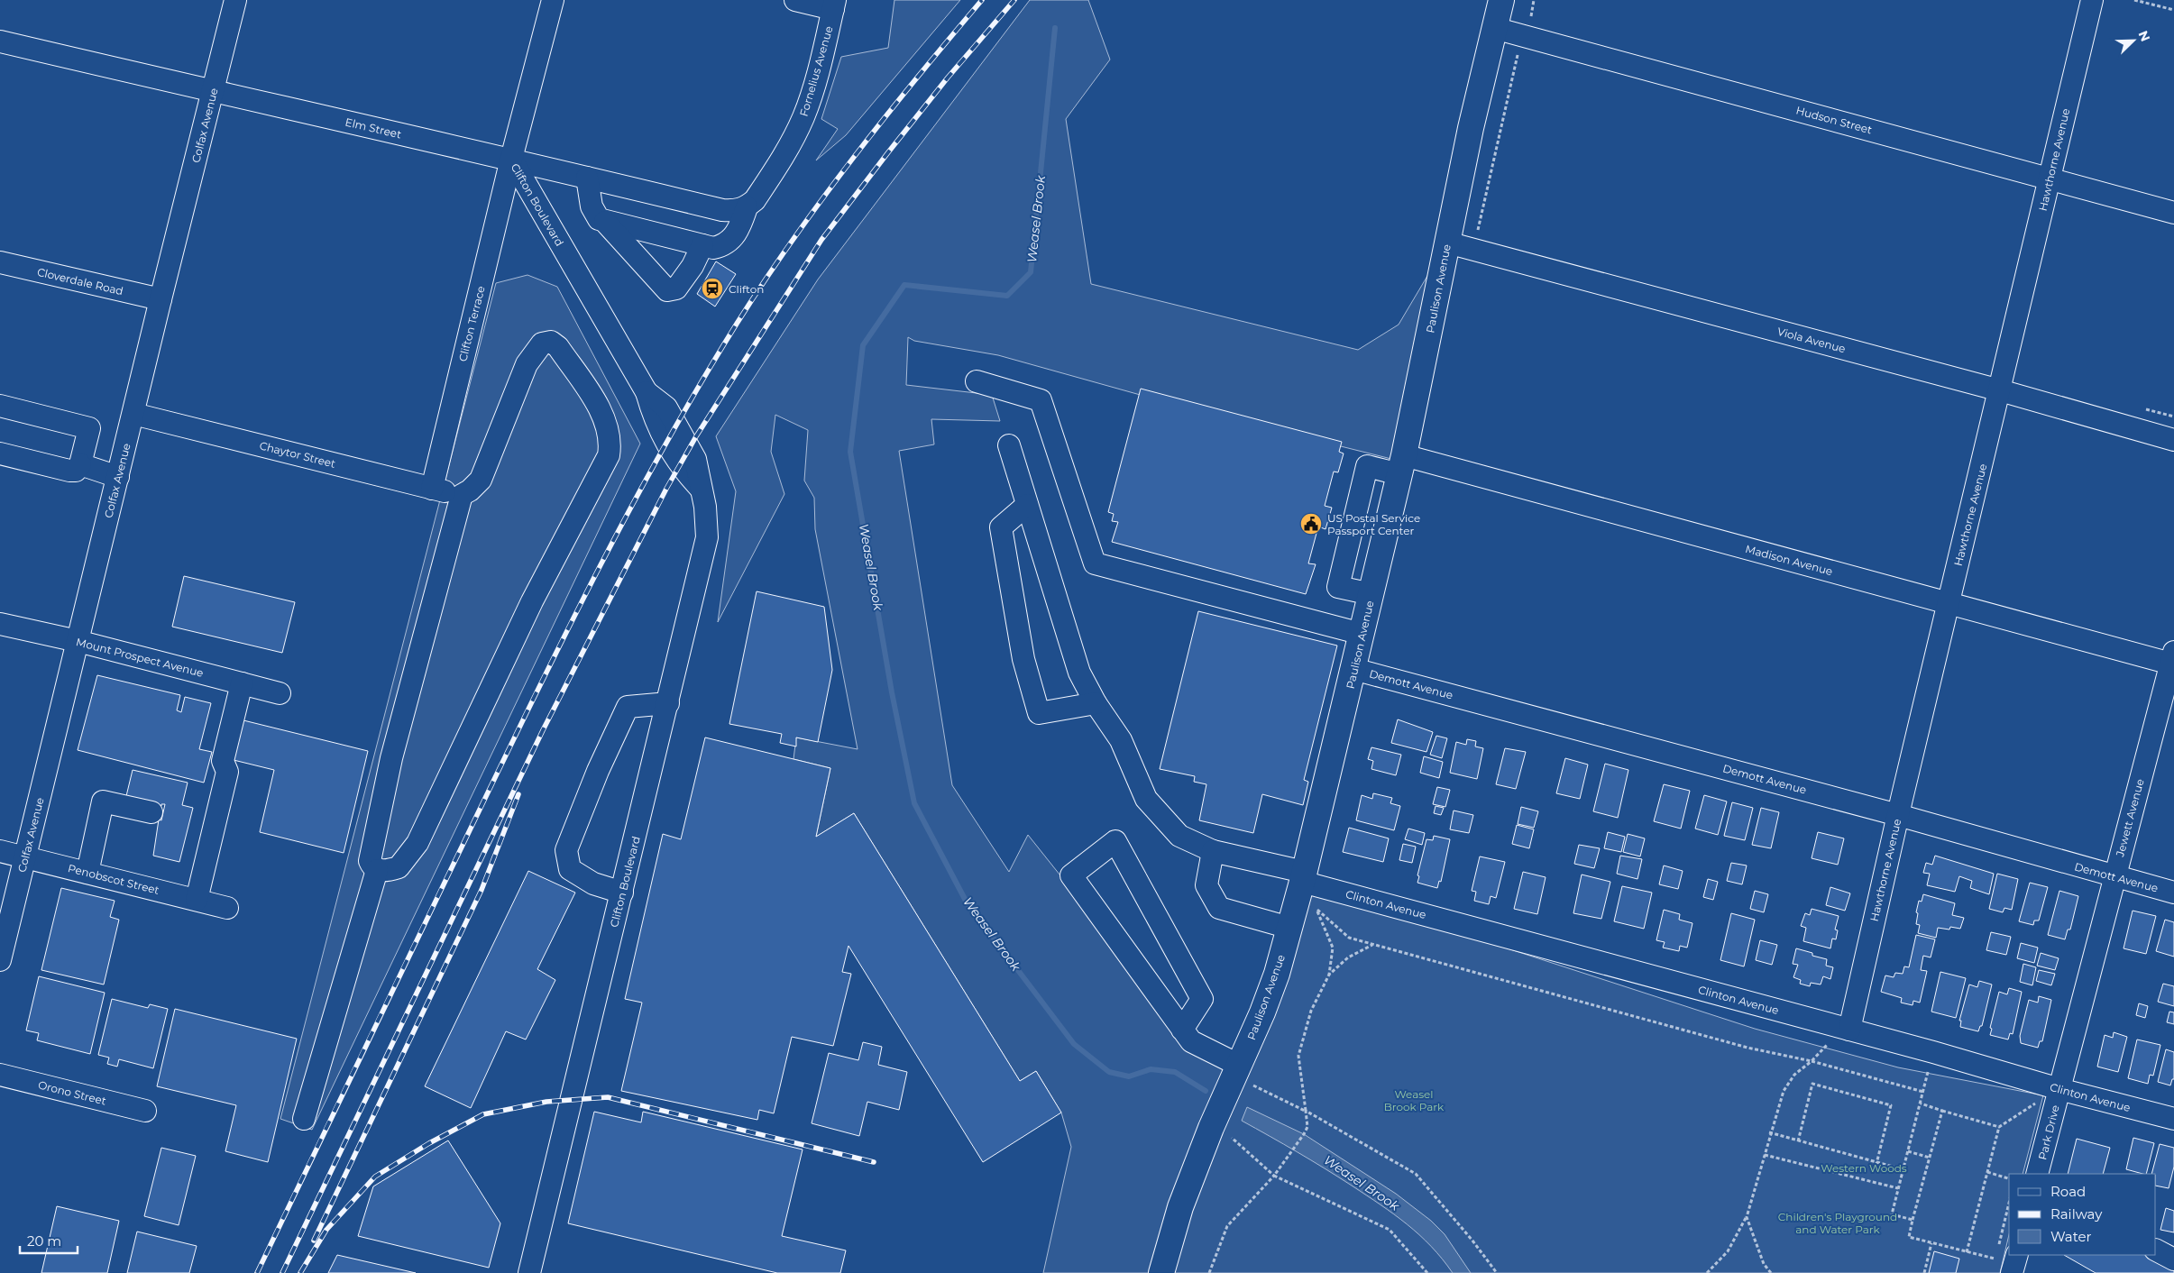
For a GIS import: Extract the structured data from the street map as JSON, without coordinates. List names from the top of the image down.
{
  "streets": {
    "main road": ["Paulison Avenue"],
    "street": [
      "Fornelius Avenue",
      "Hudson Street",
      "Colfax Avenue",
      "Elm Street",
      "Hawthorne Avenue",
      "Clifton Boulevard",
      "Cloverdale Road",
      "Clifton Terrace",
      "Viola Avenue",
      "Chaytor Street",
      "Madison Avenue",
      "Mount Prospect Avenue",
      "Demott Avenue",
      "Jewett Avenue",
      "Penobscot Street",
      "Clinton Avenue",
      "Orono Street",
      "Park Drive"
    ]
  },
  "crossings": [
    ["Fornelius Avenue", "Elm Street"],
    ["Hudson Street", "Hawthorne Avenue"],
    ["Hudson Street", "Paulison Avenue"],
    ["Colfax Avenue", "Elm Street"],
    ["Colfax Avenue", "Cloverdale Road"],
    ["Colfax Avenue", "Chaytor Street"],
    ["Colfax Avenue", "Mount Prospect Avenue"],
    ["Colfax Avenue", "Penobscot Street"],
    ["Elm Street", "Clifton Boulevard"],
    ["Elm Street", "Clifton Terrace"],
    ["Hawthorne Avenue", "Viola Avenue"],
    ["Hawthorne Avenue", "Madison Avenue"],
    ["Hawthorne Avenue", "Demott Avenue"],
    ["Hawthorne Avenue", "Clinton Avenue"],
    ["Clifton Boulevard", "Clifton Terrace"],
    ["Paulison Avenue", "Viola Avenue"],
    ["Paulison Avenue", "Madison Avenue"],
    ["Paulison Avenue", "Demott Avenue"],
    ["Paulison Avenue", "Clinton Avenue"],
    ["Clifton Terrace", "Chaytor Street"],
    ["Madison Avenue", "Jewett Avenue"],
    ["Demott Avenue", "Jewett Avenue"],
    ["Jewett Avenue", "Clinton Avenue"],
    ["Jewett Avenue", "Park Drive"],
    ["Clinton Avenue", "Park Drive"]
  ],
  "water": ["Weasel Brook"],
  "parks": ["Weasel Brook Park", "Western Woods", "Children's Playground and Water Park"],
  "places": {
    "station": ["Clifton"],
    "public building": ["US Postal Service Passport Center"]
  },
  "legend": ["Road", "Railway", "Water"],
  "scale_bar": "20 m",
  "north": "top right"
}
